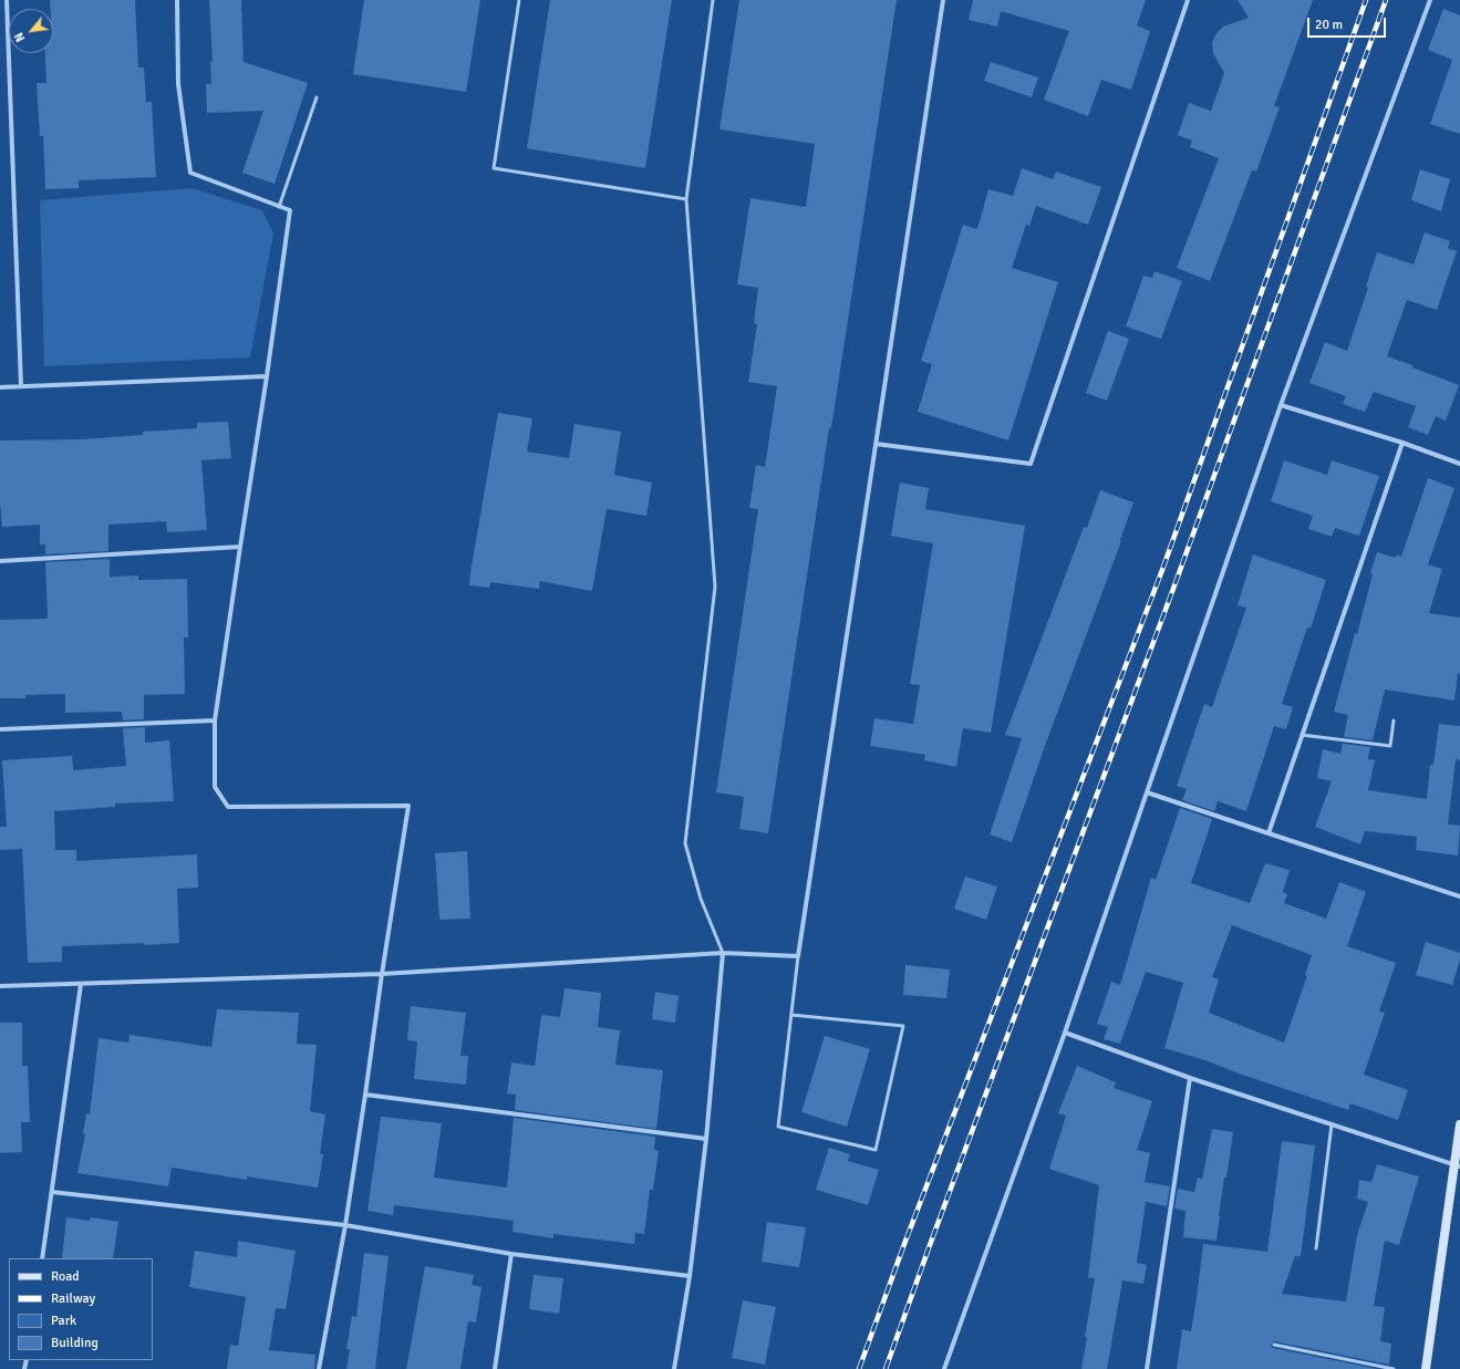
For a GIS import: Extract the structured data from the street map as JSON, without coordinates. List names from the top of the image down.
{
  "legend": [
    "Road",
    "Railway",
    "Park",
    "Building"
  ],
  "scale_bar": "20 m",
  "north": "bottom left"
}
